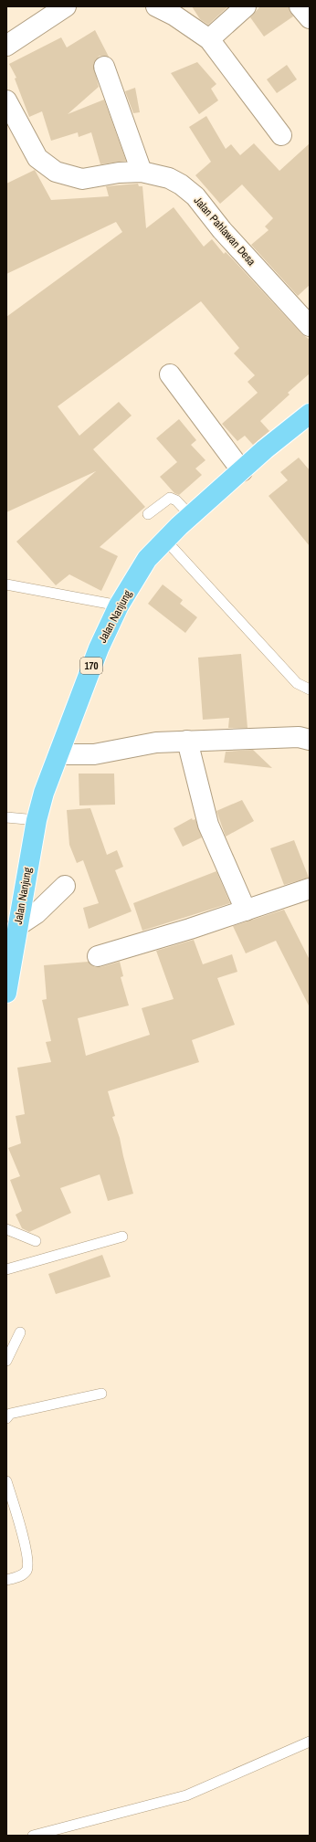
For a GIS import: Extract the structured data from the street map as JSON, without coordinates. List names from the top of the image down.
{
  "streets": {
    "main road": ["Jalan Nanjung", "170"],
    "street": ["Jalan Pahlawan Desa"]
  }
}
